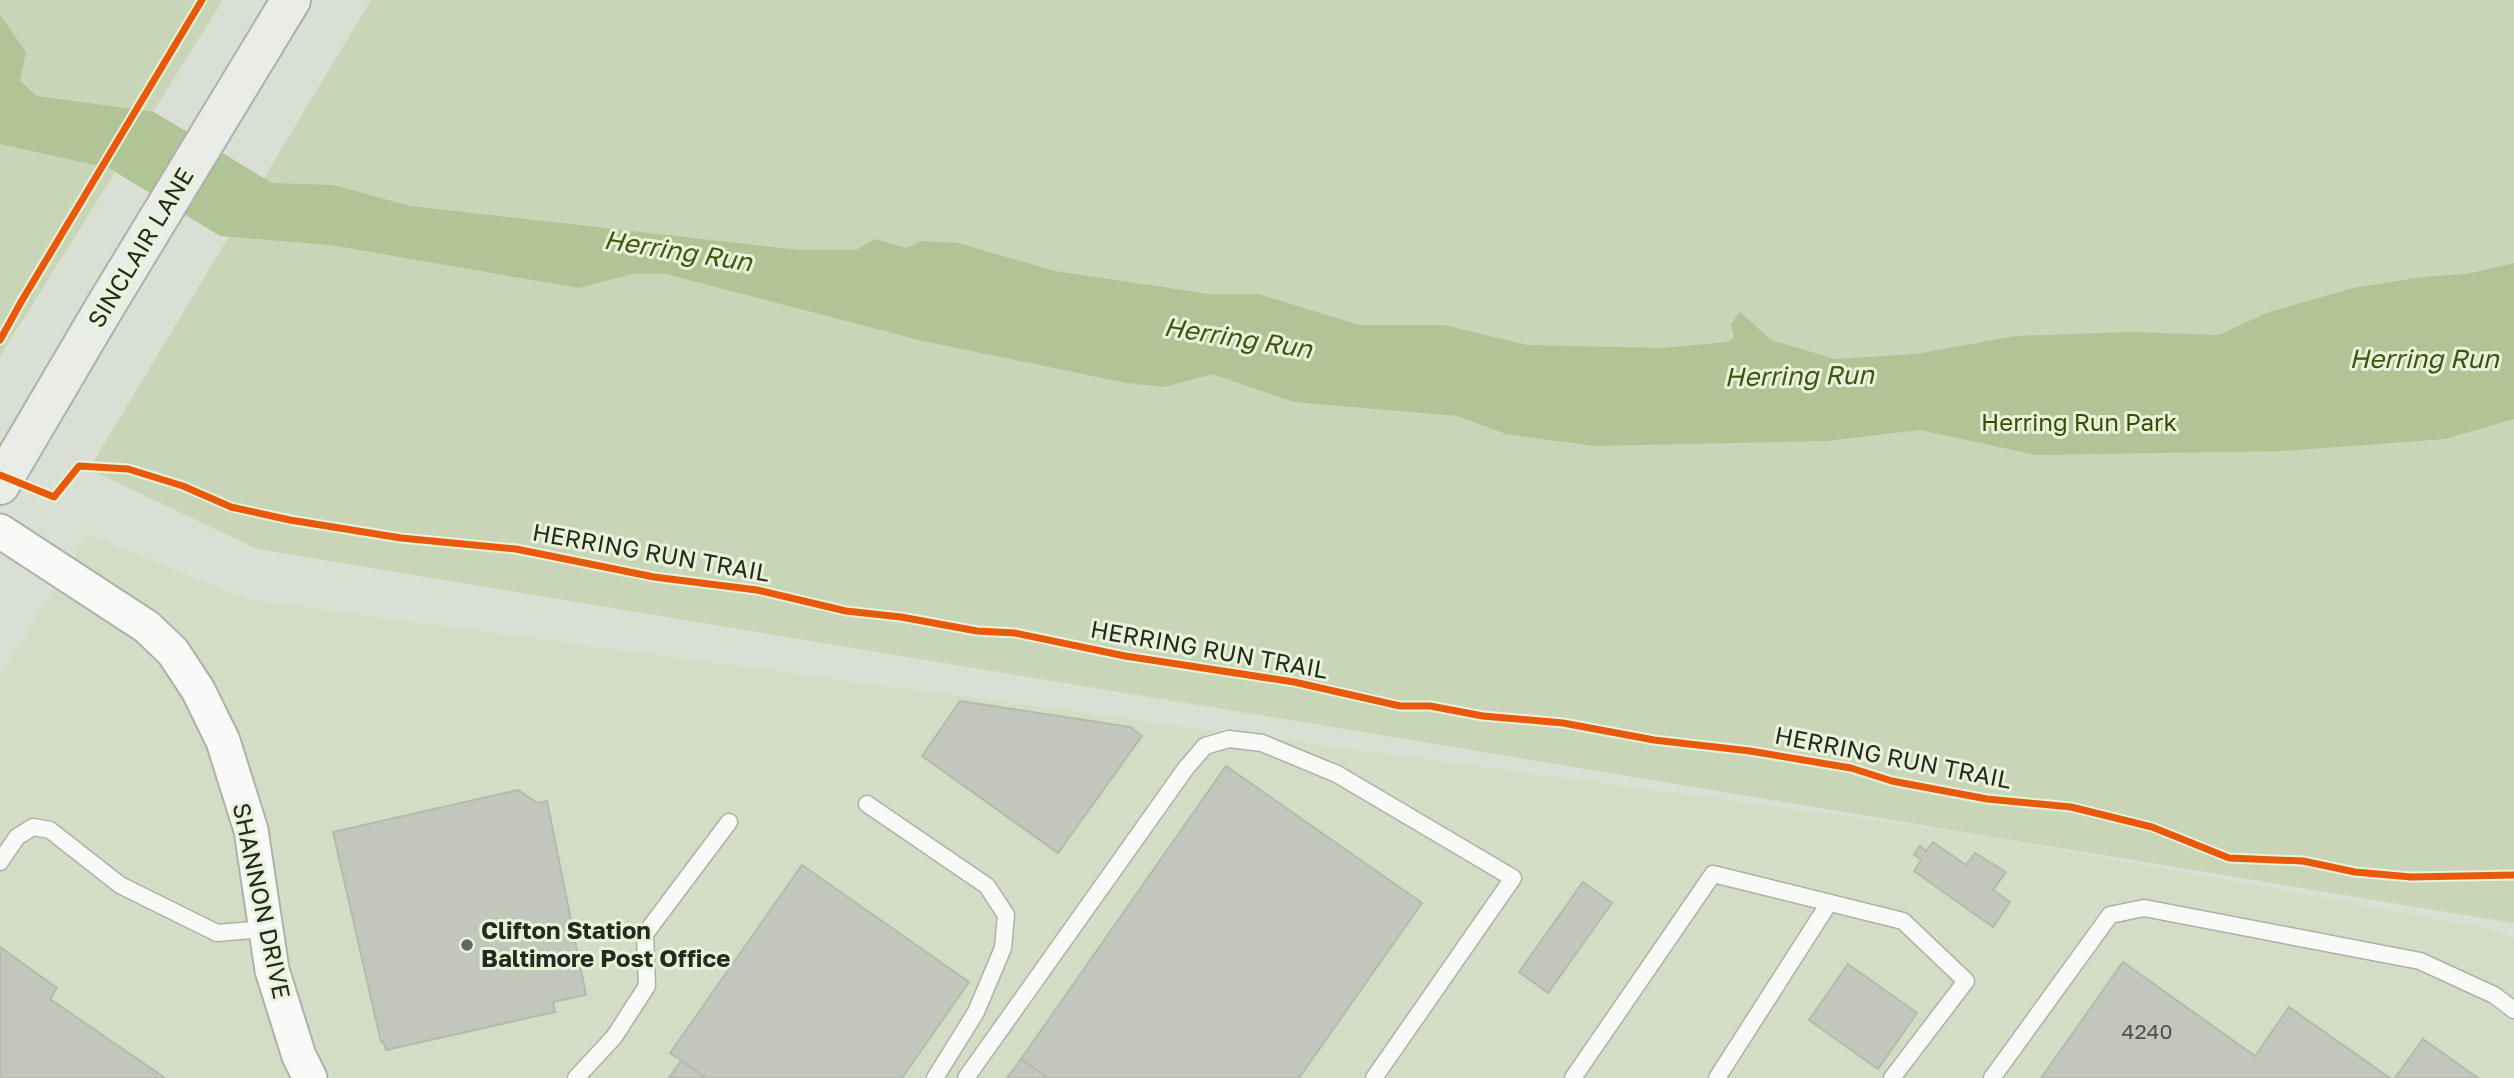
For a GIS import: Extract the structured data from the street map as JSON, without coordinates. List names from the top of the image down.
{
  "streets": {
    "main road": ["SINCLAIR LANE"],
    "street": ["SHANNON DRIVE"],
    "cycle path": ["HERRING RUN TRAIL"]
  },
  "water": ["Herring Run"],
  "parks": ["Herring Run Park"],
  "places": ["Clifton Station Baltimore Post Office"],
  "house_numbers": ["4240"]
}
